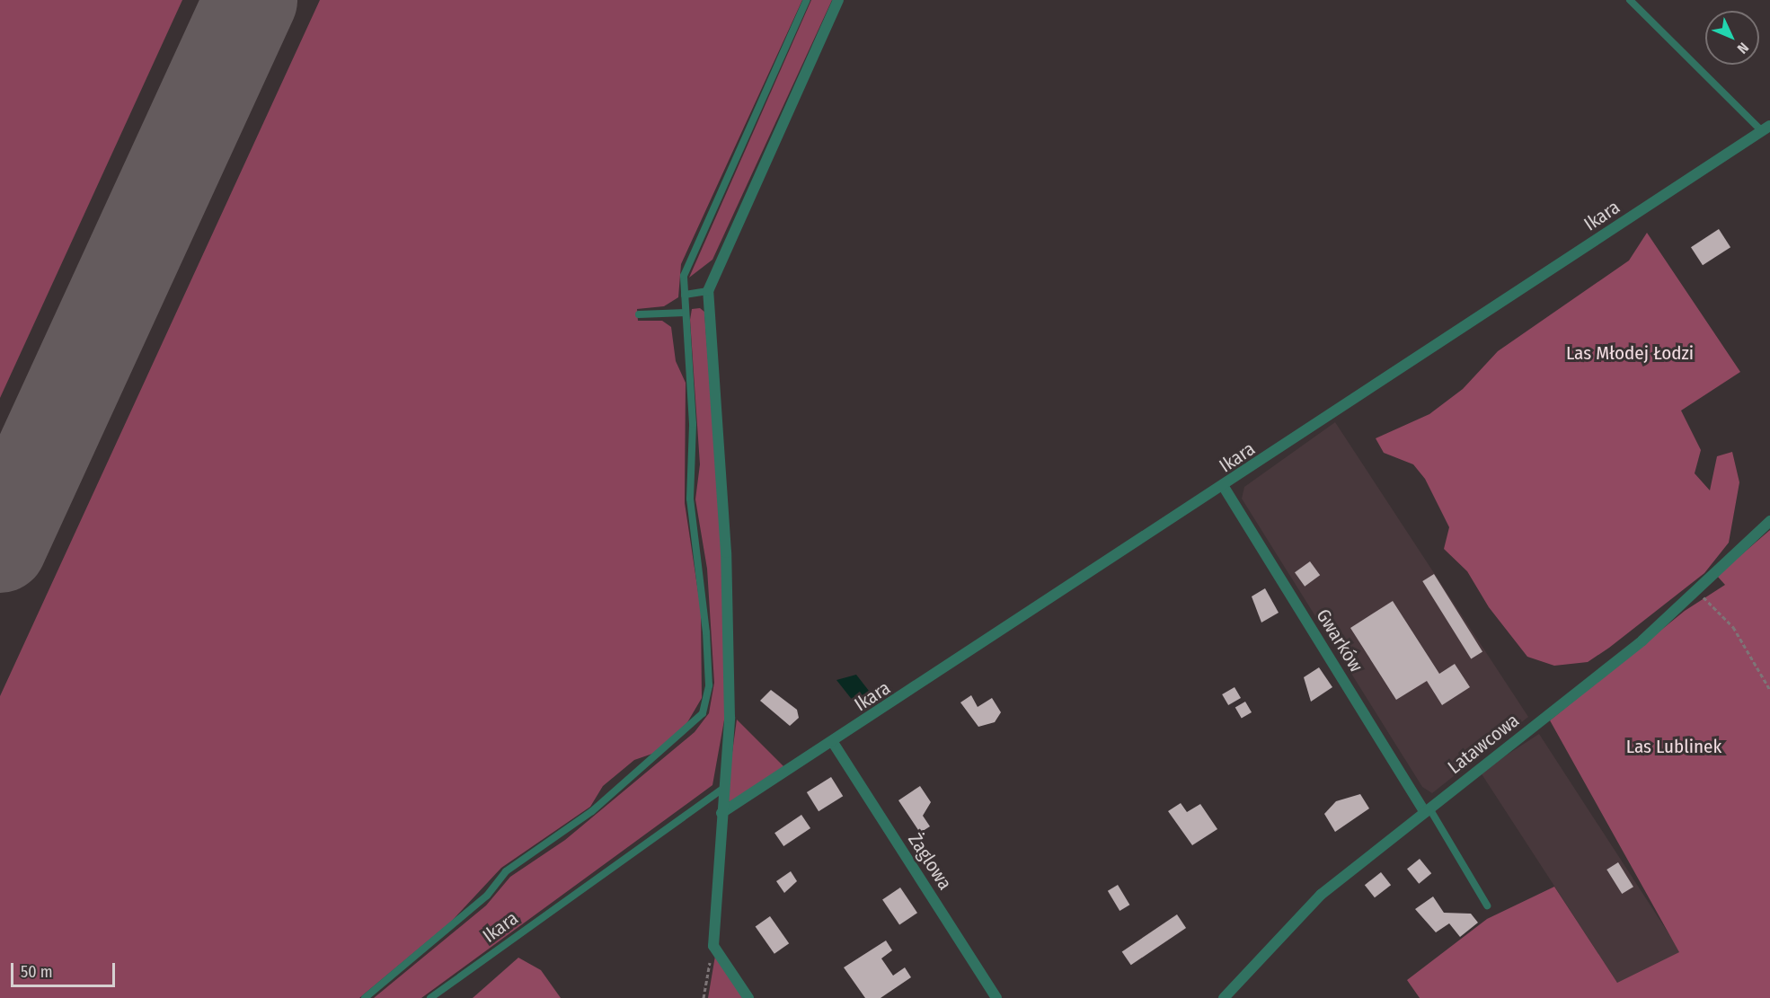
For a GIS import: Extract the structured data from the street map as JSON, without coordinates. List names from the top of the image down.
{
  "streets": {
    "street": [
      "Ikara",
      "Gwarków",
      "Latawcowa",
      "Żaglowa"
    ]
  },
  "crossings": [
    ["Ikara", "Gwarków"],
    ["Ikara", "Żaglowa"],
    ["Gwarków", "Latawcowa"]
  ],
  "parks": ["Las Młodej Łodzi", "Las Lublinek"],
  "scale_bar": "50 m",
  "north": "bottom right"
}
